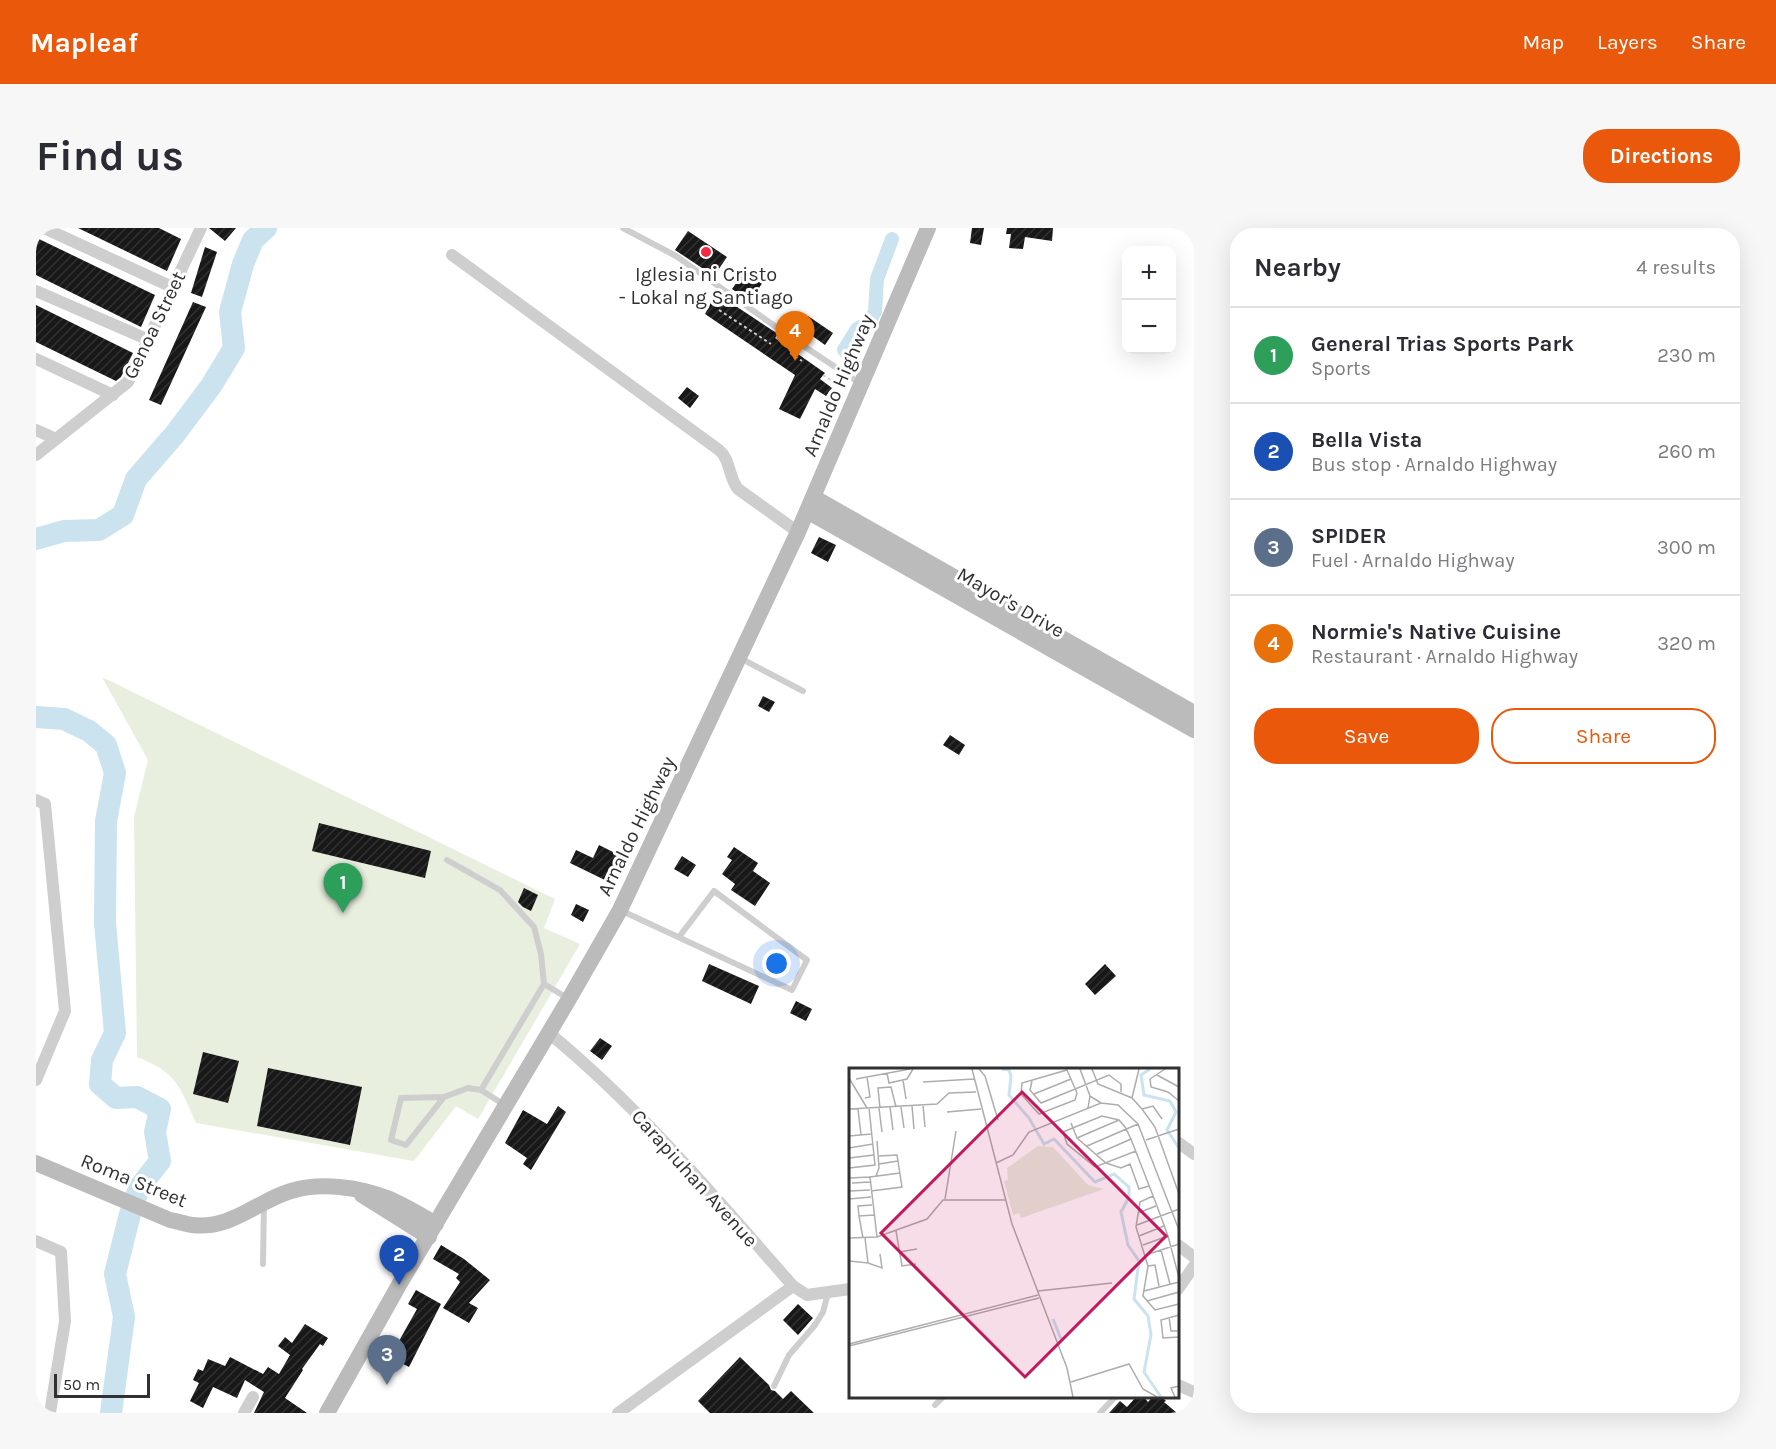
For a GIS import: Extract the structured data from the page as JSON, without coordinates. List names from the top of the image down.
{
  "streets": {
    "main road": ["Arnaldo Highway", "Mayor's Drive", "Roma Street"],
    "street": ["Genoa Street", "Carapiuhan Avenue"]
  },
  "crossings": [
    ["Arnaldo Highway", "Mayor's Drive"],
    ["Arnaldo Highway", "Carapiuhan Avenue"],
    ["Arnaldo Highway", "Roma Street"]
  ],
  "places": ["Iglesia ni Cristo - Lokal ng Santiago"],
  "scale_bar": "50 m",
  "page": {
    "header": "Mapleaf",
    "nav": ["Map", "Layers", "Share"],
    "buttons": [
      "Directions",
      ["Save", "Share"]
    ],
    "title": "Find us",
    "heading": ["Nearby", "4 results"],
    "map_buttons": ["+", "−"],
    "list": [
      {
        "mark": "1",
        "name": "General Trias Sports Park",
        "note": "Sports",
        "value": "230 m"
      },
      {
        "mark": "2",
        "name": "Bella Vista",
        "note": "Bus stop · Arnaldo Highway",
        "value": "260 m"
      },
      {
        "mark": "3",
        "name": "SPIDER",
        "note": "Fuel · Arnaldo Highway",
        "value": "300 m"
      },
      {
        "mark": "4",
        "name": "Normie's Native Cuisine",
        "note": "Restaurant · Arnaldo Highway",
        "value": "320 m"
      }
    ],
    "pins": [
      "4",
      "1",
      "2",
      "3"
    ],
    "scale": "50 m"
  }
}
